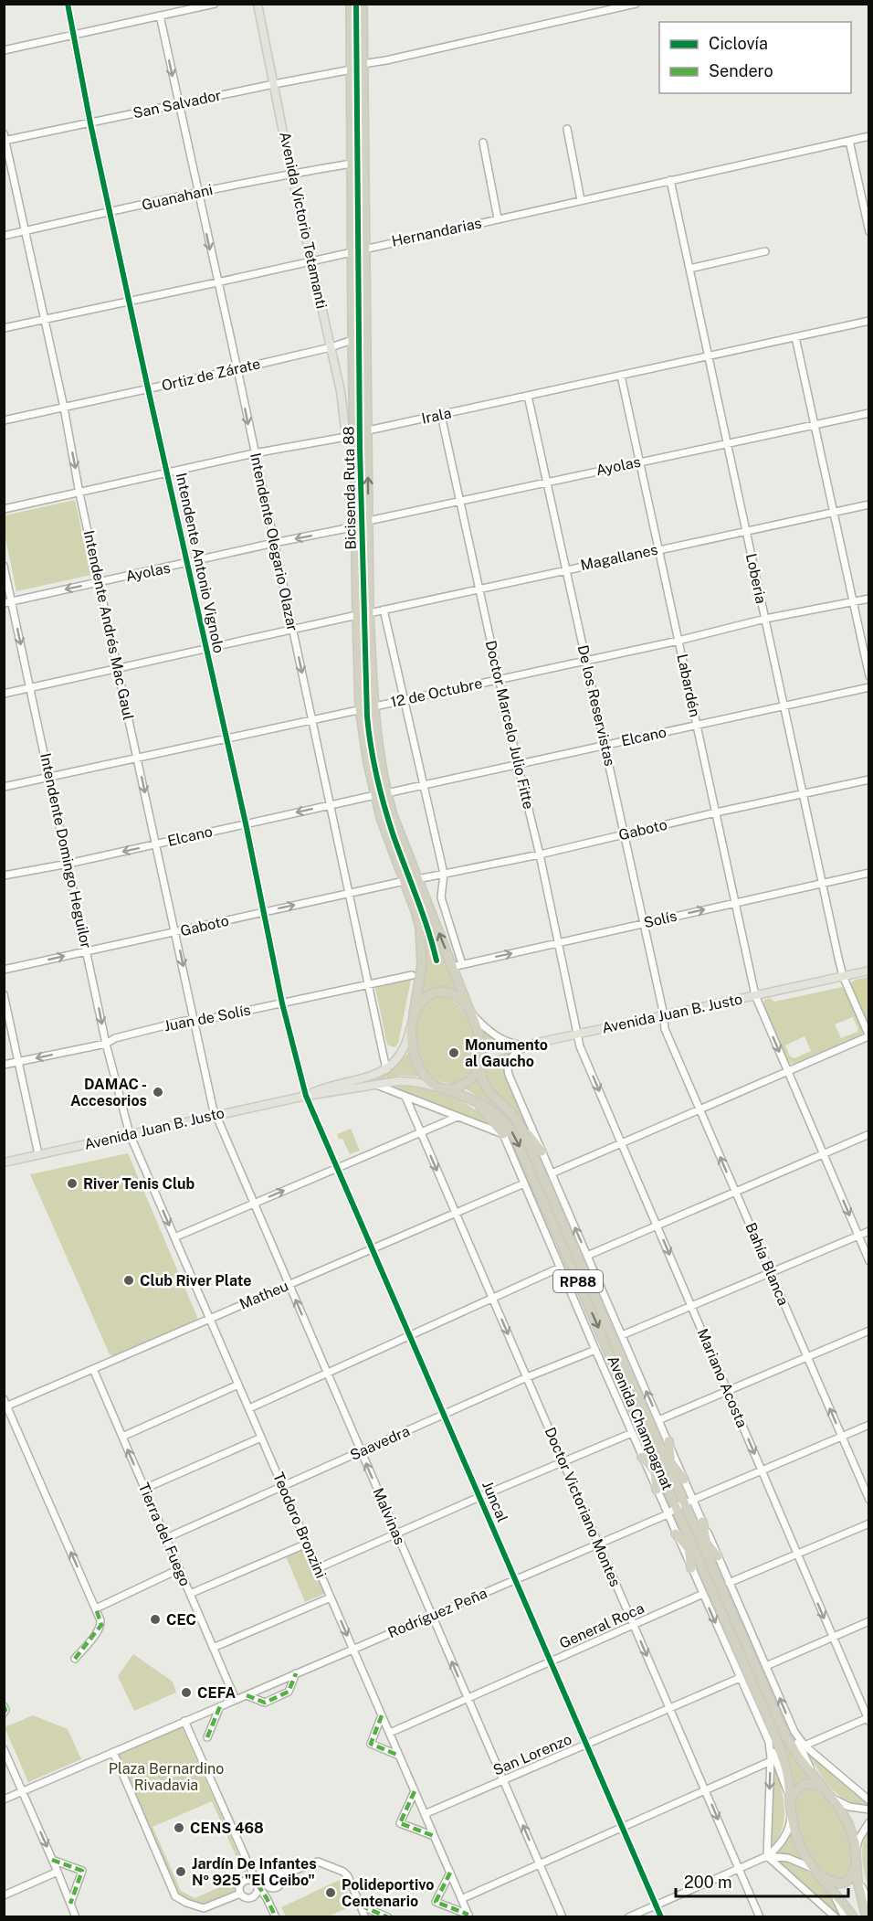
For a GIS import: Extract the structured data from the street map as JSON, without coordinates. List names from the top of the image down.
{
  "streets": {
    "highway": ["RP88", "Avenida Champagnat"],
    "main road": ["Avenida Victorio Tetamanti", "Irala", "Avenida Juan B. Justo"],
    "street": [
      "San Salvador",
      "Guanahani",
      "Hernandarias",
      "Ortiz de Zárate",
      "Ayolas",
      "Intendente Olegario Olazar",
      "Magallanes",
      "Intendente Antonio Vignolo",
      "Loberia",
      "Intendente Andrés Mac Gaul",
      "Labardén",
      "12 de Octubre",
      "De los Reservistas",
      "Doctor Marcelo Julio Fitte",
      "Elcano",
      "Gaboto",
      "Intendente Domingo Heguilor",
      "Solís",
      "Juan de Solís",
      "Bahía Blanca",
      "Matheu",
      "Mariano Acosta",
      "Saavedra",
      "Juncal",
      "Doctor Victoriano Montes",
      "Malvinas",
      "Teodoro Bronzini",
      "Tierra del Fuego",
      "Rodríguez Peña",
      "General Roca",
      "San Lorenzo"
    ],
    "cycle path": ["Bicisenda Ruta 88"]
  },
  "crossings": [
    ["San Salvador", "Avenida Victorio Tetamanti"],
    ["San Salvador", "Intendente Olegario Olazar"],
    ["San Salvador", "Intendente Antonio Vignolo"],
    ["San Salvador", "Intendente Andrés Mac Gaul"],
    ["Guanahani", "Avenida Victorio Tetamanti"],
    ["Guanahani", "Intendente Olegario Olazar"],
    ["Guanahani", "Intendente Antonio Vignolo"],
    ["Guanahani", "Intendente Andrés Mac Gaul"],
    ["Avenida Victorio Tetamanti", "Hernandarias"],
    ["Avenida Victorio Tetamanti", "Ortiz de Zárate"],
    ["Avenida Victorio Tetamanti", "Irala"],
    ["Hernandarias", "Intendente Olegario Olazar"],
    ["Hernandarias", "Intendente Antonio Vignolo"],
    ["Hernandarias", "Loberia"],
    ["Hernandarias", "Intendente Andrés Mac Gaul"],
    ["Hernandarias", "RP88"],
    ["Ortiz de Zárate", "Intendente Olegario Olazar"],
    ["Ortiz de Zárate", "Intendente Antonio Vignolo"],
    ["Ortiz de Zárate", "Intendente Andrés Mac Gaul"],
    ["Irala", "Intendente Olegario Olazar"],
    ["Irala", "Intendente Antonio Vignolo"],
    ["Irala", "Loberia"],
    ["Irala", "Intendente Andrés Mac Gaul"],
    ["Irala", "Labardén"],
    ["Irala", "De los Reservistas"],
    ["Irala", "Doctor Marcelo Julio Fitte"],
    ["Irala", "RP88"],
    ["Ayolas", "Intendente Olegario Olazar"],
    ["Ayolas", "Intendente Antonio Vignolo"],
    ["Ayolas", "Loberia"],
    ["Ayolas", "Intendente Andrés Mac Gaul"],
    ["Ayolas", "Labardén"],
    ["Ayolas", "De los Reservistas"],
    ["Ayolas", "Doctor Marcelo Julio Fitte"],
    ["Ayolas", "Intendente Domingo Heguilor"],
    ["Ayolas", "RP88"],
    ["Intendente Olegario Olazar", "12 de Octubre"],
    ["Intendente Olegario Olazar", "Elcano"],
    ["Intendente Olegario Olazar", "Gaboto"],
    ["Intendente Olegario Olazar", "Avenida Juan B. Justo"],
    ["Intendente Olegario Olazar", "Juan de Solís"],
    ["Magallanes", "Loberia"],
    ["Magallanes", "Labardén"],
    ["Magallanes", "De los Reservistas"],
    ["Magallanes", "Doctor Marcelo Julio Fitte"],
    ["Magallanes", "RP88"],
    ["Intendente Antonio Vignolo", "12 de Octubre"],
    ["Intendente Antonio Vignolo", "Elcano"],
    ["Intendente Antonio Vignolo", "Gaboto"],
    ["Intendente Antonio Vignolo", "Avenida Juan B. Justo"],
    ["Intendente Antonio Vignolo", "Juan de Solís"],
    ["Intendente Antonio Vignolo", "Juncal"],
    ["Loberia", "12 de Octubre"],
    ["Loberia", "Elcano"],
    ["Loberia", "Gaboto"],
    ["Loberia", "Solís"],
    ["Loberia", "Avenida Juan B. Justo"],
    ["Intendente Andrés Mac Gaul", "12 de Octubre"],
    ["Intendente Andrés Mac Gaul", "Elcano"],
    ["Intendente Andrés Mac Gaul", "Gaboto"],
    ["Intendente Andrés Mac Gaul", "Avenida Juan B. Justo"],
    ["Intendente Andrés Mac Gaul", "Juan de Solís"],
    ["Intendente Andrés Mac Gaul", "Malvinas"],
    ["Labardén", "12 de Octubre"],
    ["Labardén", "Elcano"],
    ["Labardén", "Gaboto"],
    ["Labardén", "Solís"],
    ["Labardén", "Avenida Juan B. Justo"],
    ["12 de Octubre", "De los Reservistas"],
    ["12 de Octubre", "Doctor Marcelo Julio Fitte"],
    ["12 de Octubre", "Intendente Domingo Heguilor"],
    ["12 de Octubre", "RP88"],
    ["De los Reservistas", "Elcano"],
    ["De los Reservistas", "Gaboto"],
    ["De los Reservistas", "Solís"],
    ["De los Reservistas", "Avenida Juan B. Justo"],
    ["De los Reservistas", "Bahía Blanca"],
    ["Doctor Marcelo Julio Fitte", "Elcano"],
    ["Doctor Marcelo Julio Fitte", "Gaboto"],
    ["Doctor Marcelo Julio Fitte", "Solís"],
    ["Doctor Marcelo Julio Fitte", "Avenida Juan B. Justo"],
    ["Doctor Marcelo Julio Fitte", "Mariano Acosta"],
    ["Elcano", "Intendente Domingo Heguilor"],
    ["Elcano", "RP88"],
    ["Gaboto", "Intendente Domingo Heguilor"],
    ["Gaboto", "RP88"],
    ["Intendente Domingo Heguilor", "Avenida Juan B. Justo"],
    ["Intendente Domingo Heguilor", "Juan de Solís"],
    ["Intendente Domingo Heguilor", "Teodoro Bronzini"],
    ["Solís", "RP88"],
    ["Avenida Juan B. Justo", "RP88"],
    ["Avenida Juan B. Justo", "Mariano Acosta"],
    ["Avenida Juan B. Justo", "Avenida Champagnat"],
    ["Avenida Juan B. Justo", "Juncal"],
    ["Avenida Juan B. Justo", "Malvinas"],
    ["Avenida Juan B. Justo", "Teodoro Bronzini"],
    ["Bahía Blanca", "Rodríguez Peña"],
    ["RP88", "Avenida Champagnat"],
    ["Matheu", "Avenida Champagnat"],
    ["Matheu", "Juncal"],
    ["Matheu", "Doctor Victoriano Montes"],
    ["Matheu", "Malvinas"],
    ["Matheu", "Teodoro Bronzini"],
    ["Matheu", "Tierra del Fuego"],
    ["Mariano Acosta", "Rodríguez Peña"],
    ["Avenida Champagnat", "Saavedra"],
    ["Avenida Champagnat", "Rodríguez Peña"],
    ["Avenida Champagnat", "General Roca"],
    ["Avenida Champagnat", "San Lorenzo"],
    ["Saavedra", "Juncal"],
    ["Saavedra", "Doctor Victoriano Montes"],
    ["Saavedra", "Malvinas"],
    ["Saavedra", "Teodoro Bronzini"],
    ["Saavedra", "Tierra del Fuego"],
    ["Juncal", "Rodríguez Peña"],
    ["Juncal", "General Roca"],
    ["Juncal", "San Lorenzo"],
    ["Doctor Victoriano Montes", "Rodríguez Peña"],
    ["Doctor Victoriano Montes", "General Roca"],
    ["Doctor Victoriano Montes", "San Lorenzo"],
    ["Malvinas", "Rodríguez Peña"],
    ["Malvinas", "General Roca"],
    ["Malvinas", "San Lorenzo"],
    ["Teodoro Bronzini", "Rodríguez Peña"],
    ["Teodoro Bronzini", "General Roca"],
    ["Teodoro Bronzini", "San Lorenzo"],
    ["Tierra del Fuego", "Rodríguez Peña"]
  ],
  "one_way": [
    "Solís",
    "Mariano Acosta",
    "Doctor Victoriano Montes",
    "Malvinas"
  ],
  "parks": ["Plaza Bernardino Rivadavia"],
  "places": [
    "Monumento al Gaucho",
    "DAMAC - Accesorios",
    "River Tenis Club",
    "Club River Plate",
    "CEC",
    "CEFA",
    "CENS 468",
    "Jardín De Infantes Nº 925 \"El Ceibo\"",
    "Polideportivo Centenario"
  ],
  "legend": ["Ciclovía", "Sendero"],
  "scale_bar": "200 m"
}
